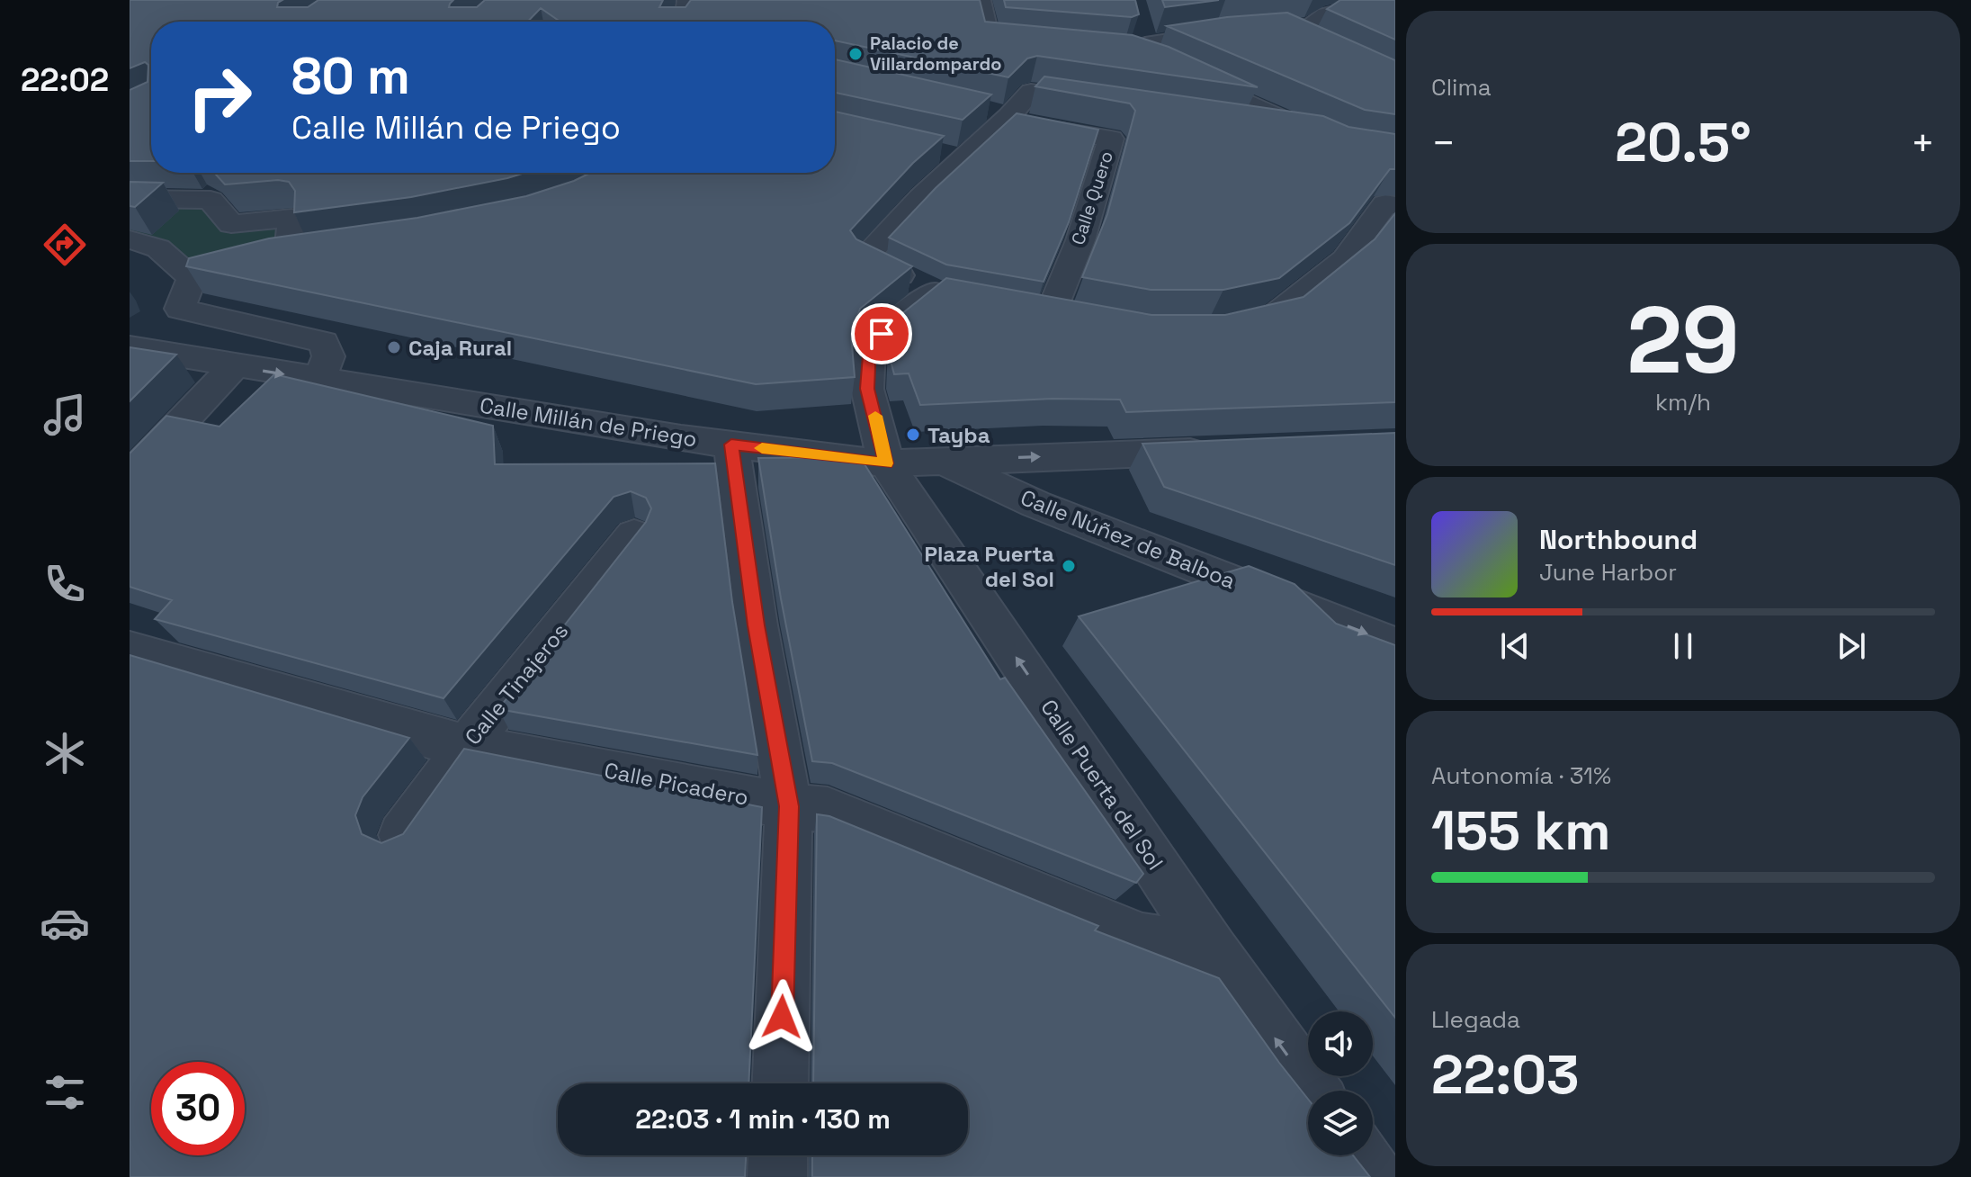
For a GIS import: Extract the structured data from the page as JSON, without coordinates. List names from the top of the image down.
{
  "streets": {
    "street": [
      "Calle Quero",
      "Calle Millán de Priego",
      "Calle Núñez de Balboa",
      "Calle Tinajeros",
      "Calle Picadero",
      "Calle Puerta del Sol"
    ]
  },
  "crossings": [
    ["Calle Millán de Priego", "Calle Núñez de Balboa"],
    ["Calle Millán de Priego", "Calle Puerta del Sol"],
    ["Calle Tinajeros", "Calle Picadero"],
    ["Calle Picadero", "Calle Puerta del Sol"]
  ],
  "one_way": ["Calle Núñez de Balboa"],
  "places": [
    "Palacio de Villardompardo",
    "Caja Rural",
    "Tayba",
    "Plaza Puerta del Sol"
  ],
  "page": {
    "tabs": "22:02",
    "tile": [
      "Clima",
      ["29", "km/h"],
      ["Autonomía · 31%", "155 km"],
      ["Llegada", "22:03"]
    ],
    "turn": ["80 m", "Calle Millán de Priego"],
    "heat": ["−", "20.5°", "+"],
    "song": ["Northbound", "June Harbor"],
    "limit": "30",
    "trip": "22:03 · 1 min · 130 m"
  }
}
